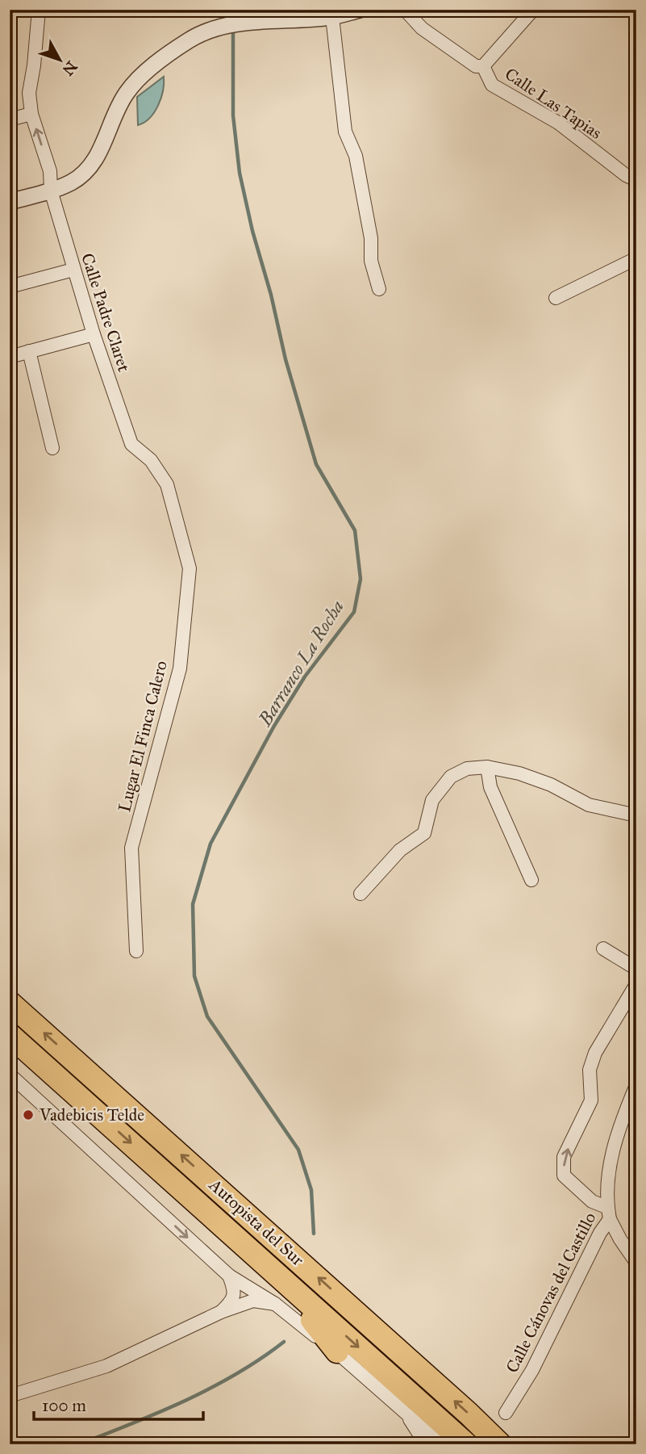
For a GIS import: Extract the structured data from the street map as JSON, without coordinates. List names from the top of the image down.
{
  "streets": {
    "highway": ["Autopista del Sur"],
    "street": [
      "Calle Las Tapias",
      "Calle Padre Claret",
      "Lugar El Finca Calero",
      "Calle Cánovas del Castillo"
    ]
  },
  "crossings": [
    ["Calle Padre Claret", "Lugar El Finca Calero"]
  ],
  "water": ["Barranco La Rocha"],
  "places": ["Vadebicis Telde"],
  "scale_bar": "100 m",
  "north": "bottom right"
}
